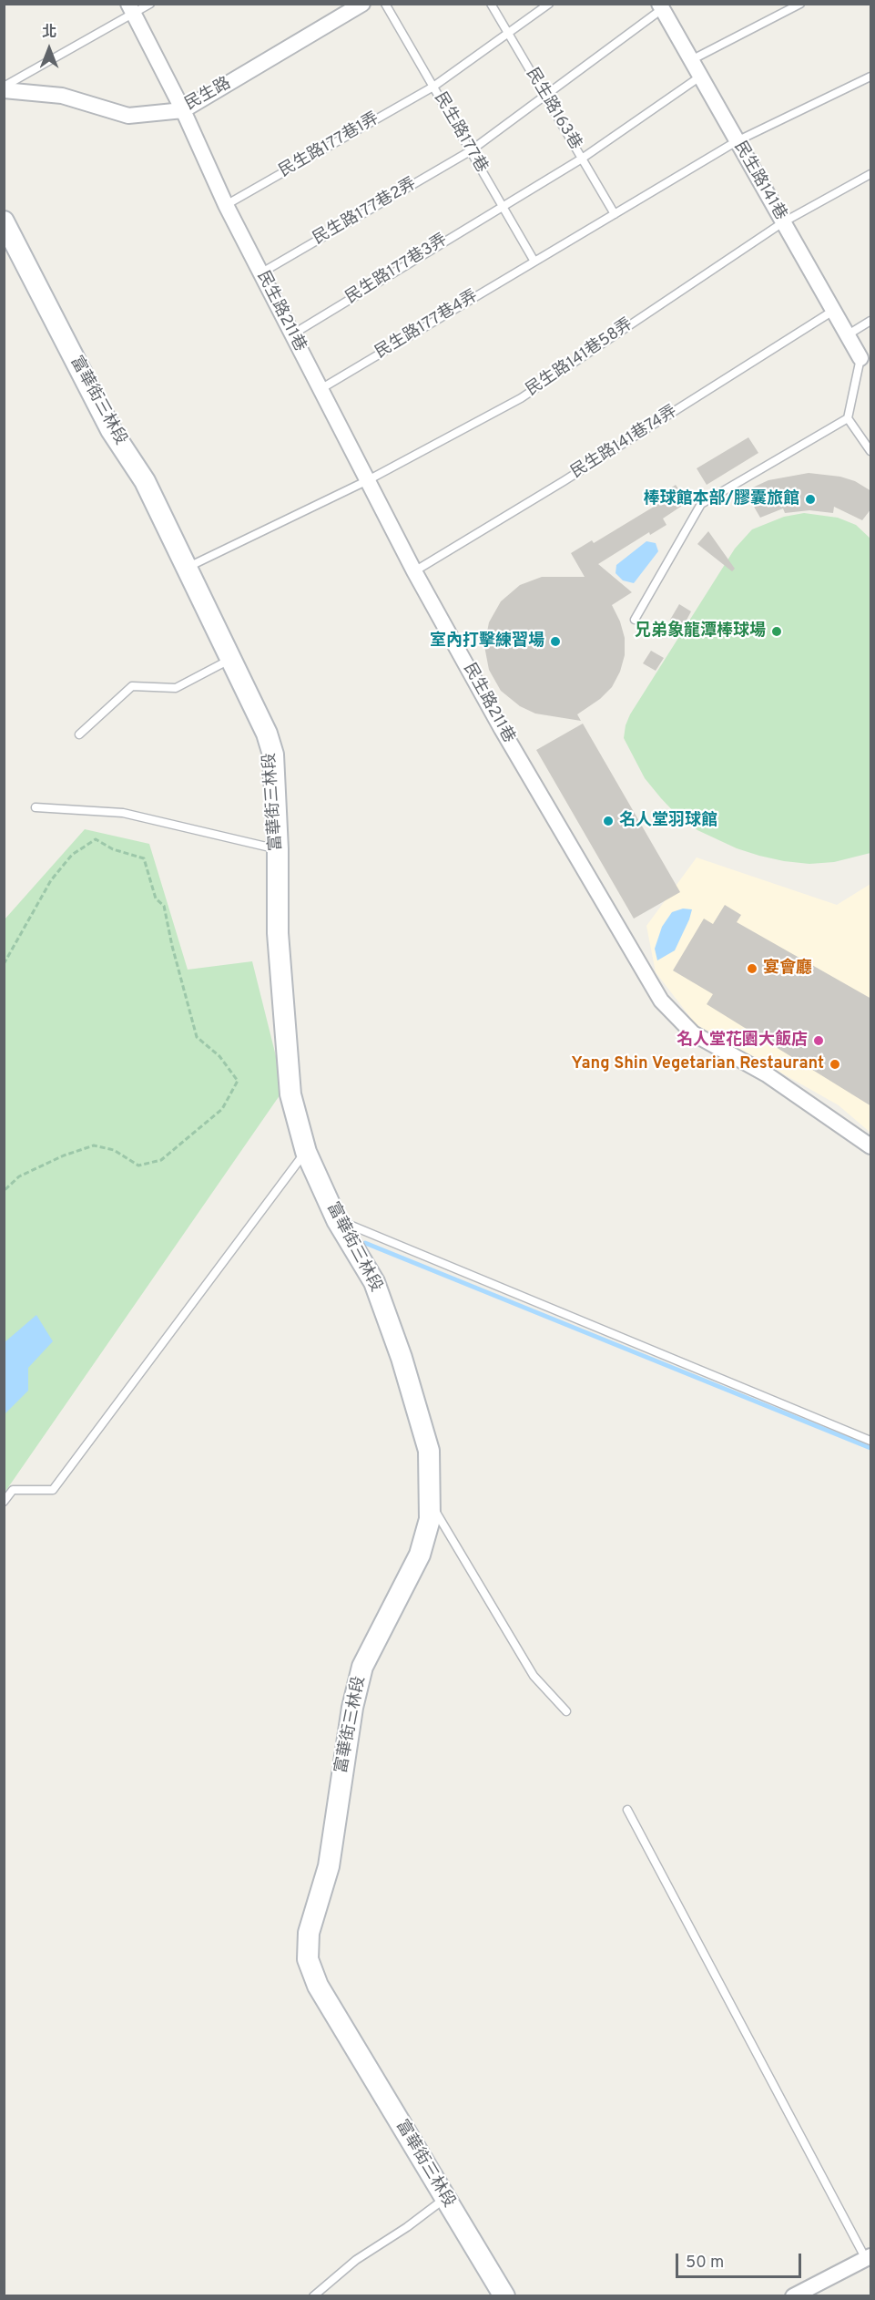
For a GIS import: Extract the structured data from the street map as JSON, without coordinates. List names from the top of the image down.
{
  "streets": {
    "street": [
      "民生路",
      "民生路141巷",
      "民生路211巷",
      "富華街三林段"
    ],
    "lane": [
      "民生路163巷",
      "民生路177巷",
      "民生路177巷1弄",
      "民生路177巷2弄",
      "民生路177巷3弄",
      "民生路177巷4弄",
      "民生路141巷58弄",
      "民生路141巷74弄"
    ]
  },
  "crossings": [
    ["民生路", "民生路211巷"],
    ["民生路163巷", "民生路177巷1弄"],
    ["民生路163巷", "民生路177巷2弄"],
    ["民生路163巷", "民生路177巷3弄"],
    ["民生路163巷", "民生路177巷4弄"],
    ["民生路177巷", "民生路177巷1弄"],
    ["民生路177巷", "民生路177巷2弄"],
    ["民生路177巷", "民生路177巷3弄"],
    ["民生路177巷", "民生路177巷4弄"],
    ["民生路177巷1弄", "民生路211巷"],
    ["民生路141巷", "民生路177巷2弄"],
    ["民生路141巷", "民生路177巷3弄"],
    ["民生路141巷", "民生路177巷4弄"],
    ["民生路141巷", "民生路141巷58弄"],
    ["民生路141巷", "民生路141巷74弄"],
    ["民生路177巷2弄", "民生路211巷"],
    ["民生路177巷3弄", "民生路211巷"],
    ["民生路211巷", "民生路177巷4弄"],
    ["民生路211巷", "民生路141巷58弄"],
    ["民生路211巷", "民生路141巷74弄"],
    ["民生路141巷58弄", "富華街三林段"]
  ],
  "places": [
    "棒球館本部/膠囊旅館",
    "兄弟象龍潭棒球場",
    "室內打擊練習場",
    "名人堂羽球館",
    "宴會廳",
    "名人堂花園大飯店",
    "Yang Shin Vegetarian Restaurant"
  ],
  "scale_bar": "50 m",
  "north": "top"
}
